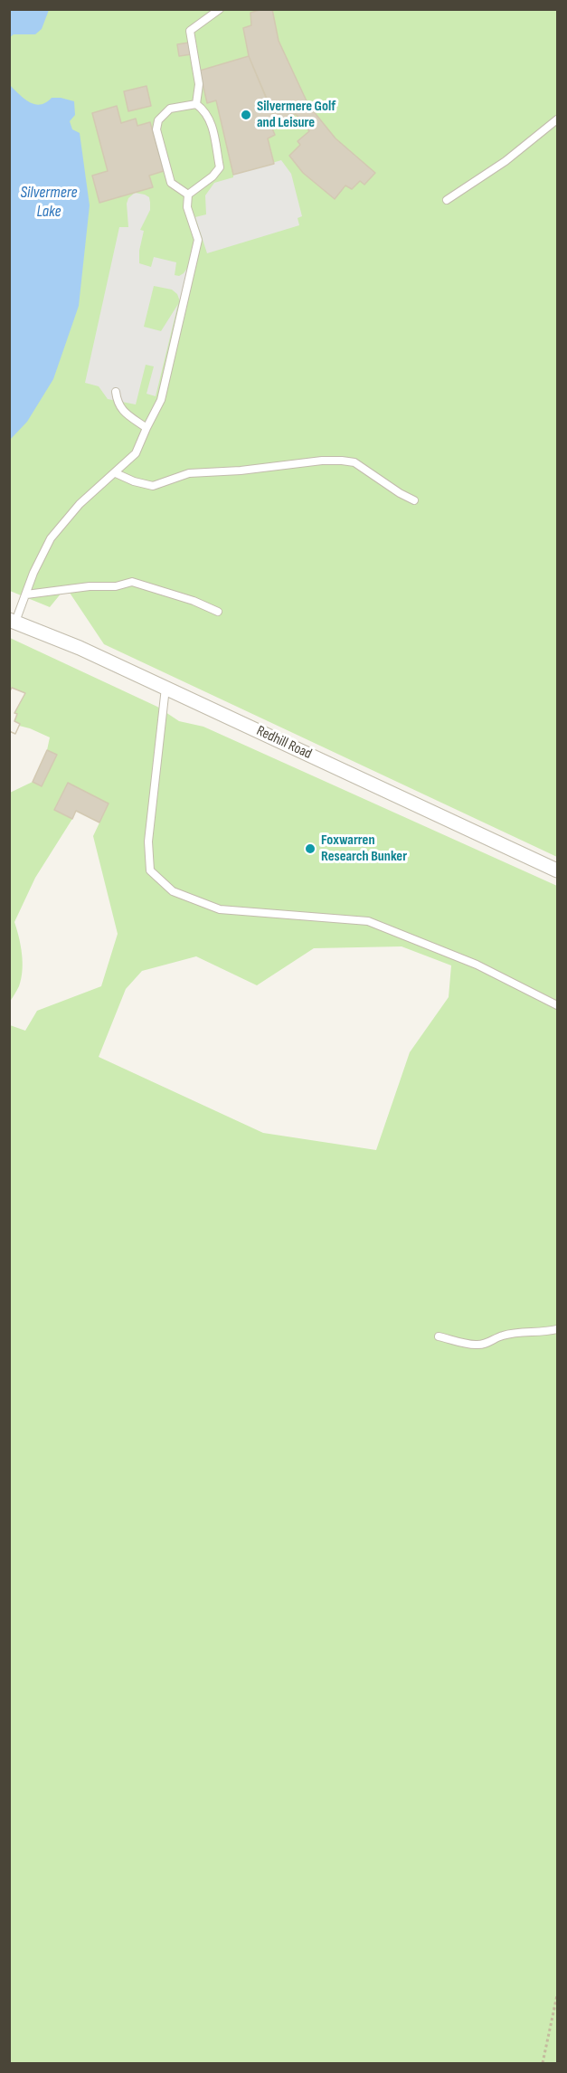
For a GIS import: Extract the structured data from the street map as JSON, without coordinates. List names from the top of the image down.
{
  "streets": {
    "street": ["Redhill Road"]
  },
  "water": ["Silvermere Lake"],
  "places": ["Silvermere Golf and Leisure", "Foxwarren Research Bunker"]
}
